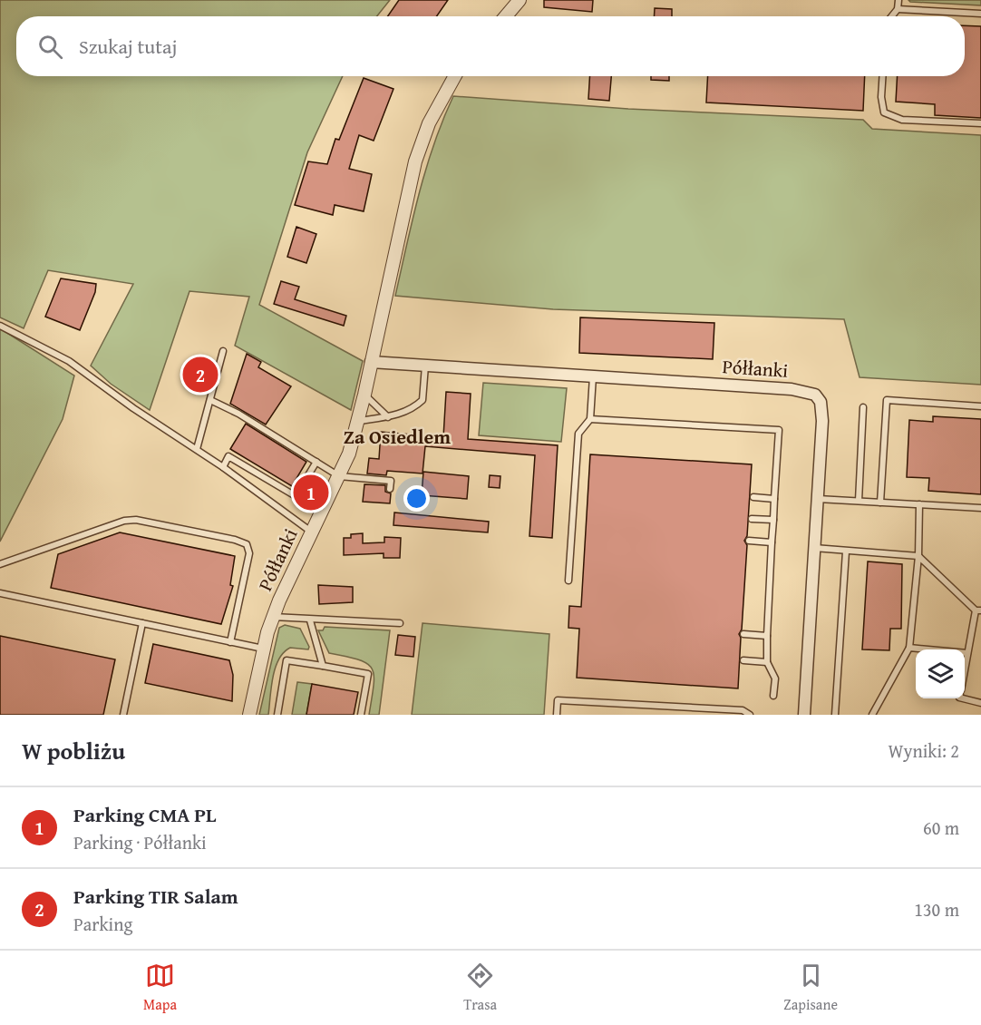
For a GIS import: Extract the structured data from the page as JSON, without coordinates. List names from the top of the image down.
{
  "streets": {
    "street": ["Półłanki"]
  },
  "districts": ["Za Osiedlem"],
  "page": {
    "search": "Szukaj tutaj",
    "pins": ["2", "1"],
    "heading": ["W pobliżu", "Wyniki: 2"],
    "list": [
      {
        "mark": "1",
        "name": "Parking CMA PL",
        "note": "Parking · Półłanki",
        "value": "60 m"
      },
      {
        "mark": "2",
        "name": "Parking TIR Salam",
        "note": "Parking",
        "value": "130 m"
      }
    ],
    "nav": ["Mapa", "Trasa", "Zapisane"]
  }
}
